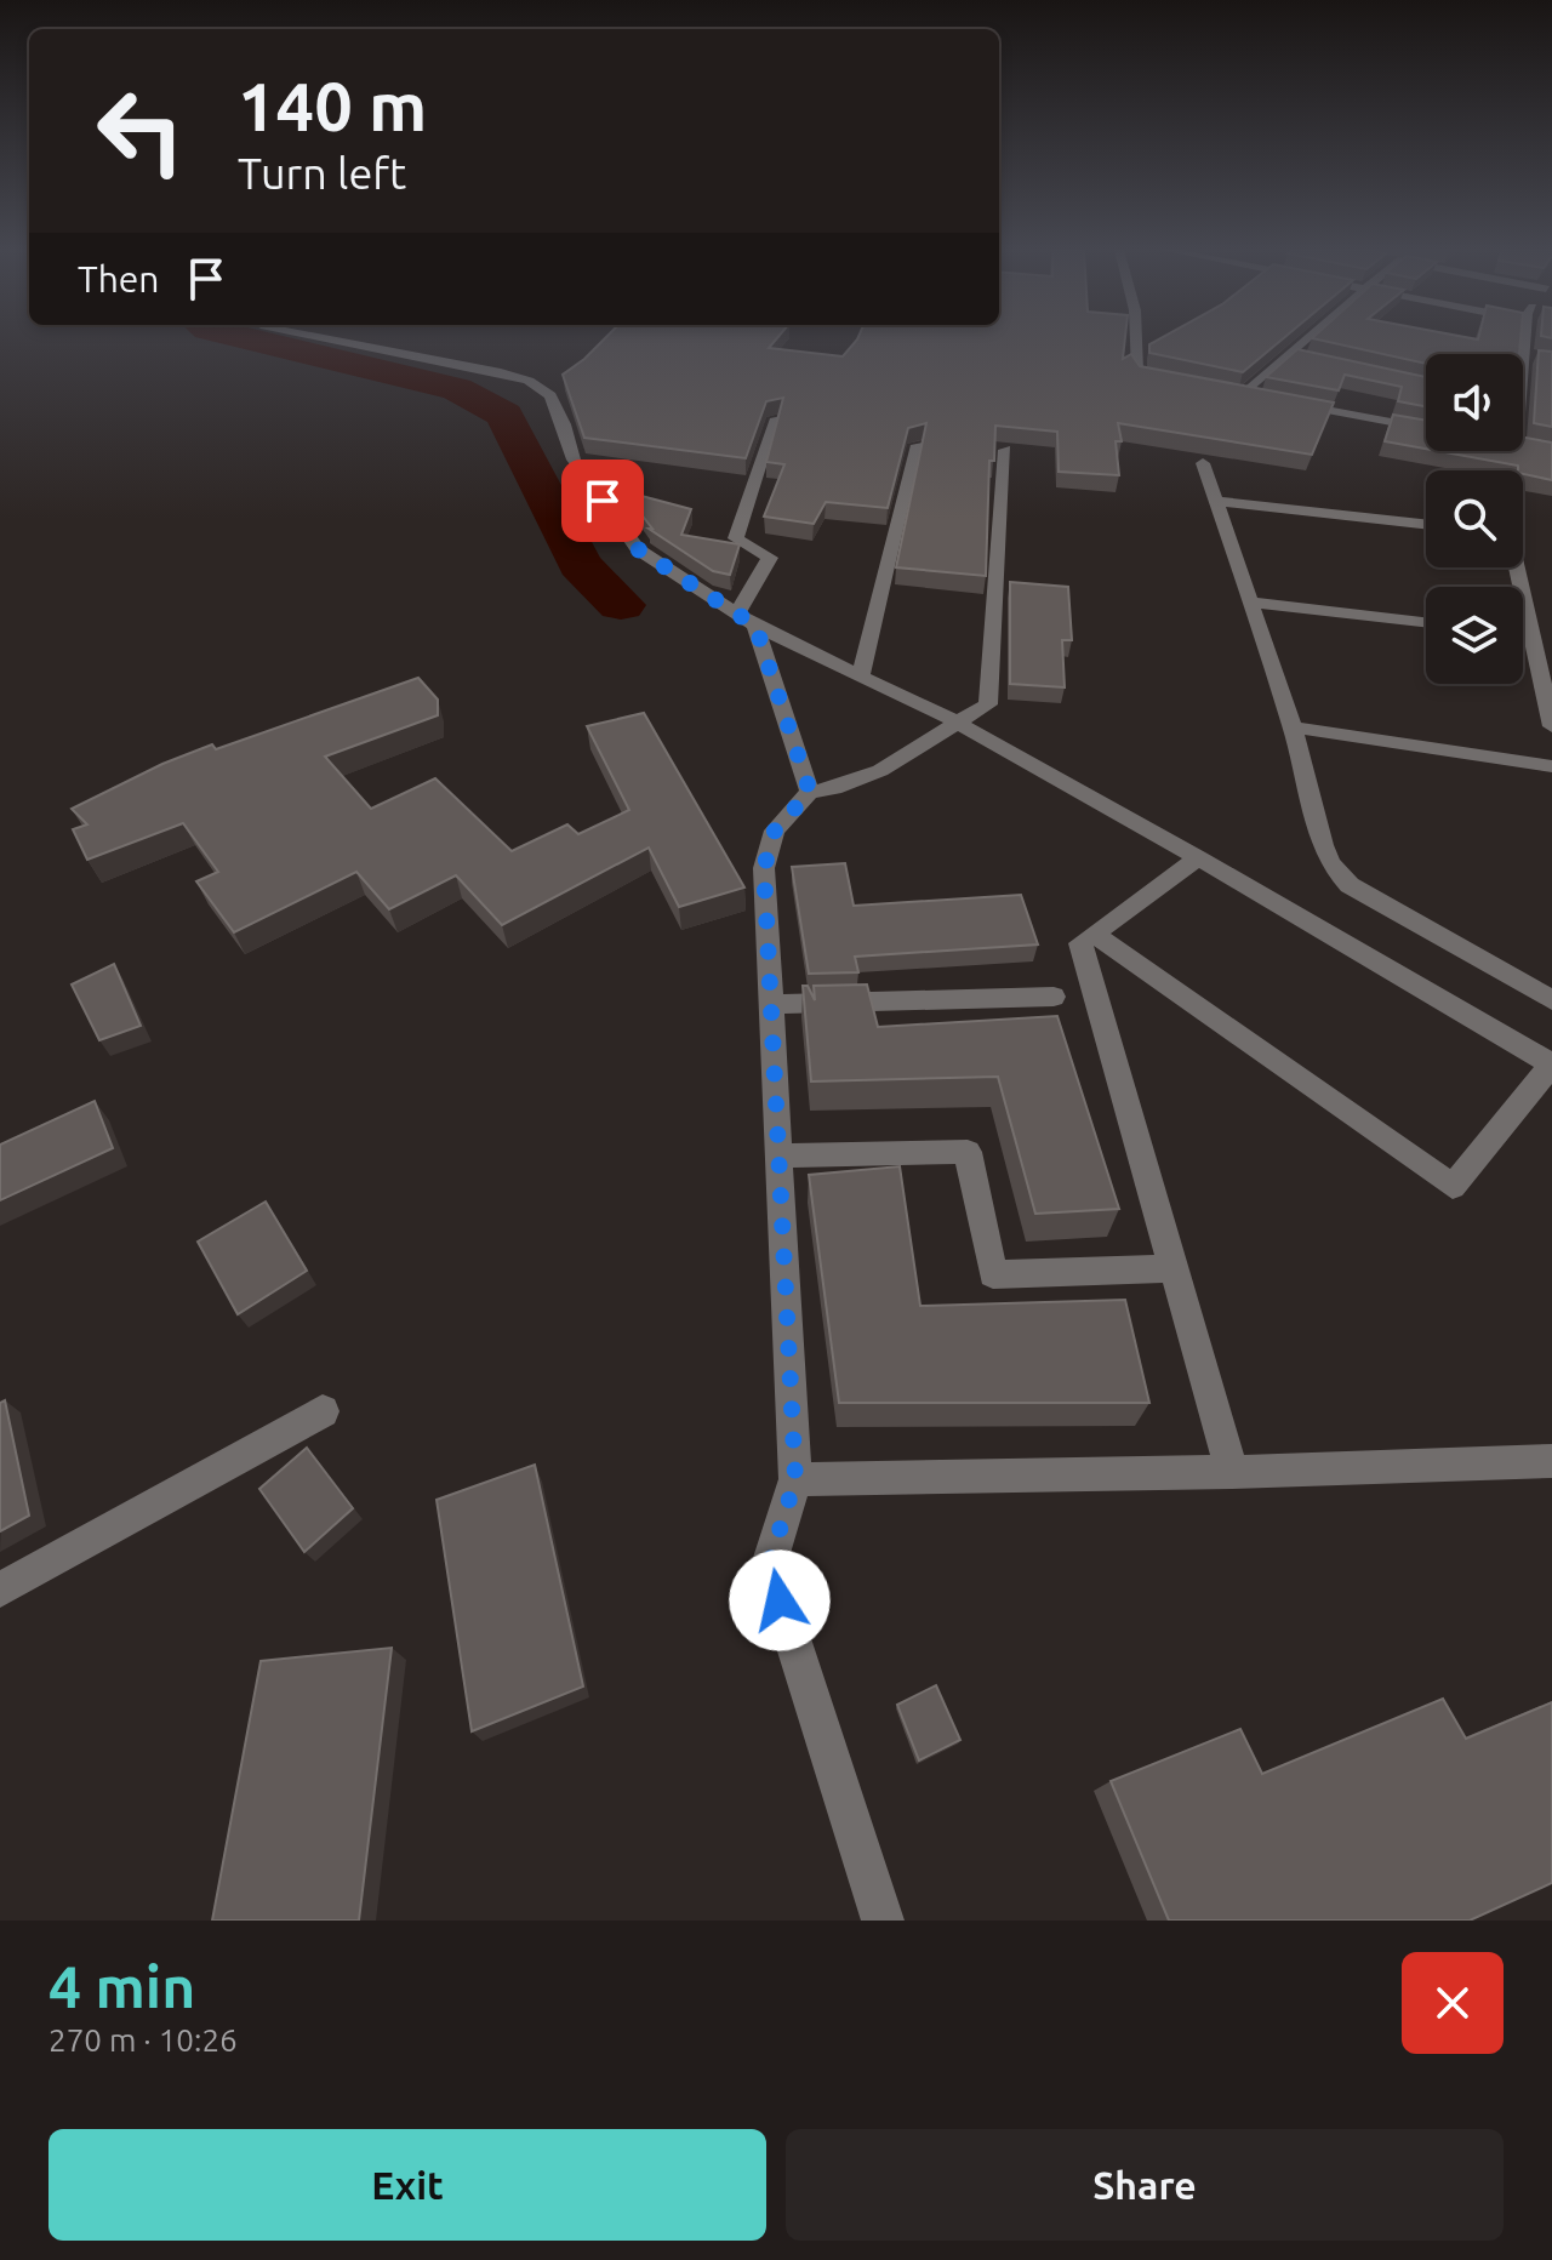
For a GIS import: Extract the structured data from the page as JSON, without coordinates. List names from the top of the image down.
{
  "page": {
    "turn": ["140 m", "Turn left"],
    "then": "Then",
    "heading": ["4 min", "270 m · 10:26"],
    "buttons": ["Exit", "Share"]
  }
}
